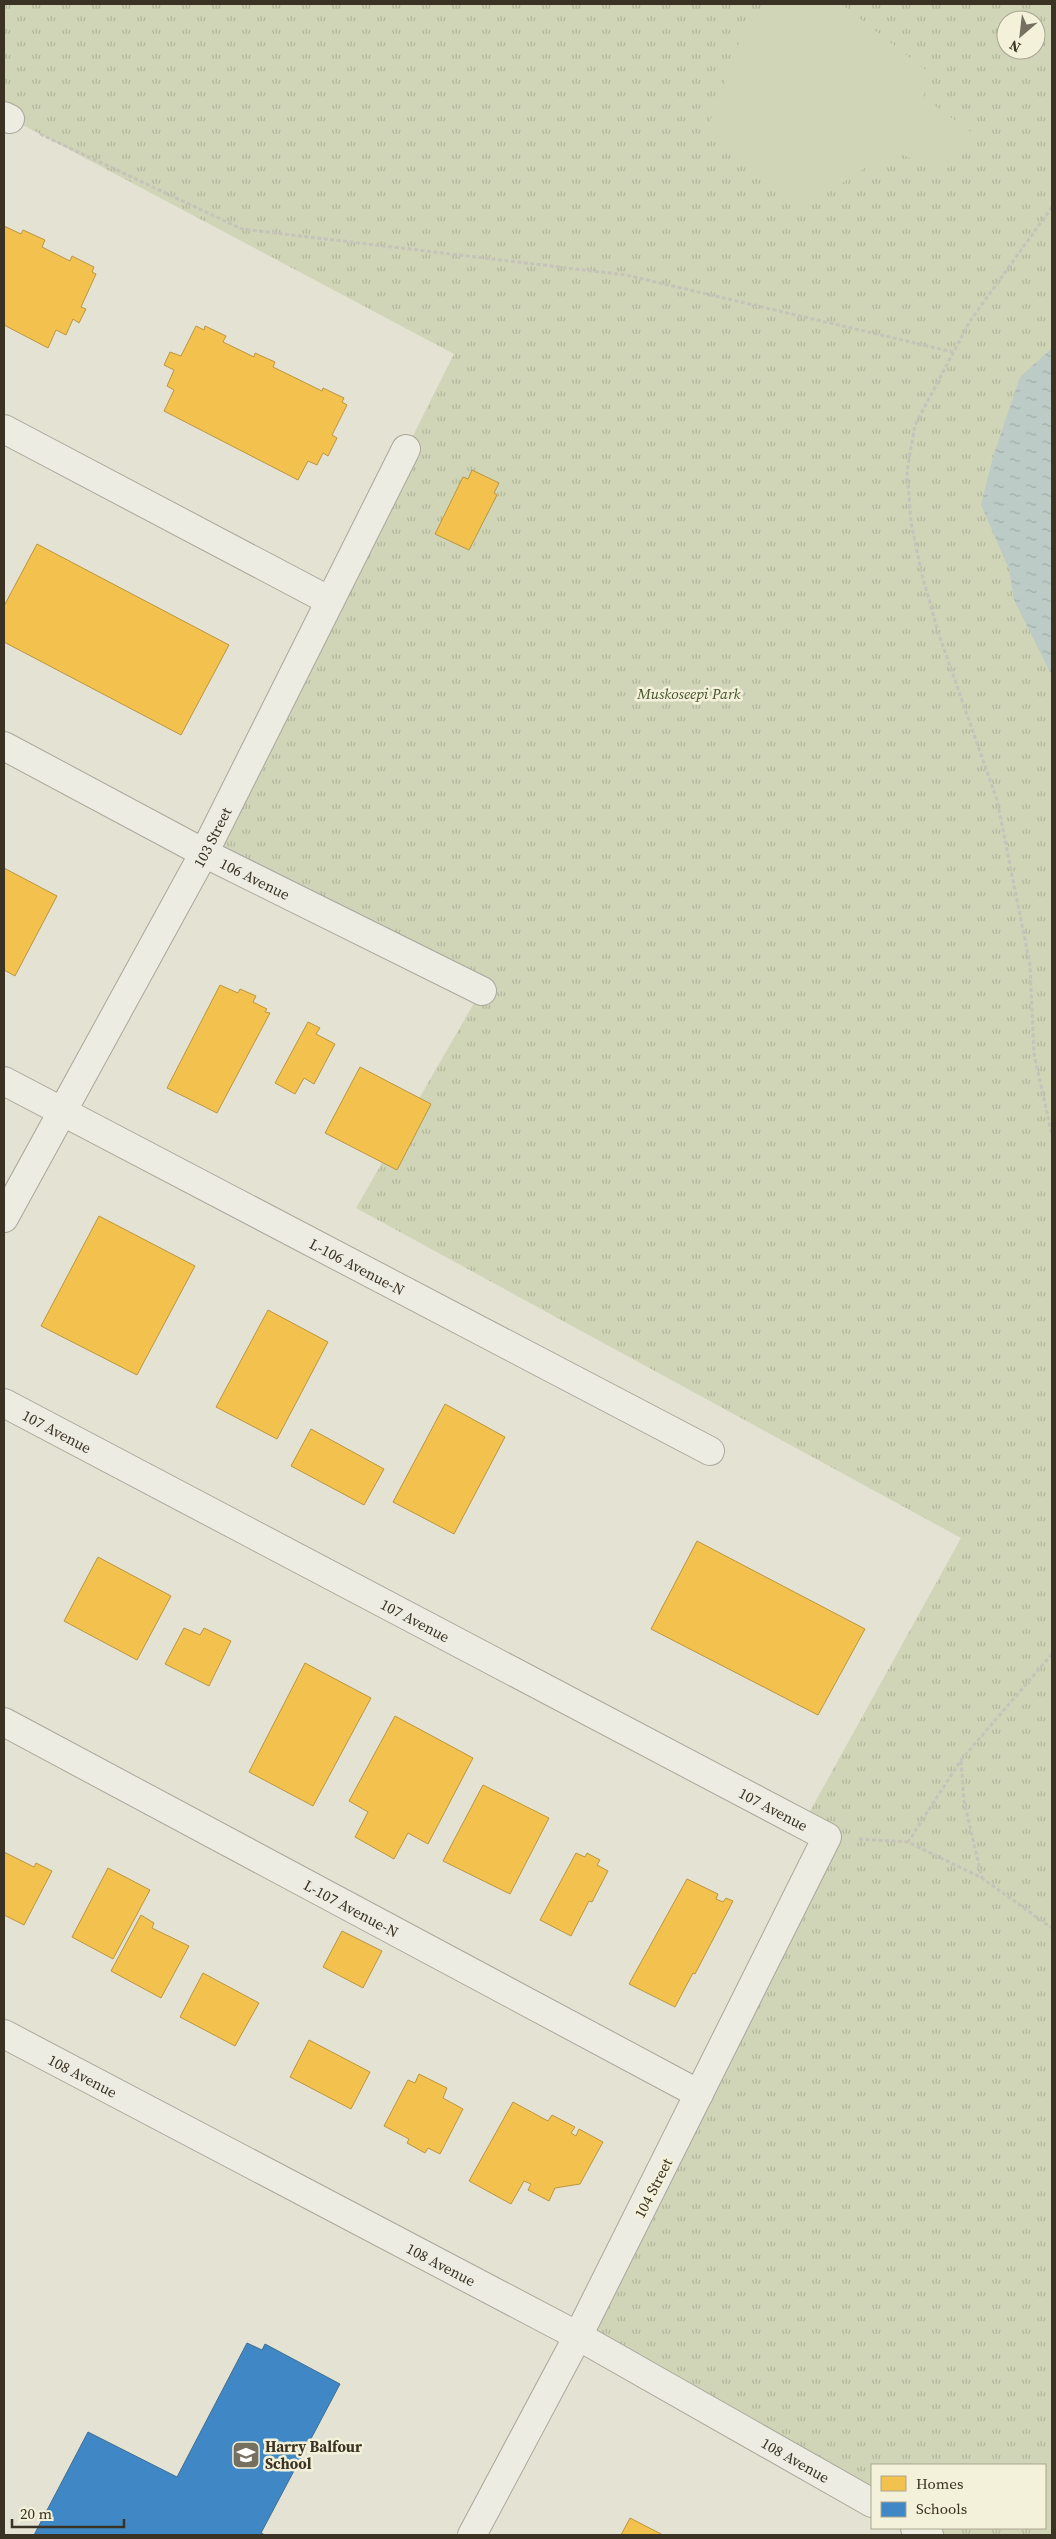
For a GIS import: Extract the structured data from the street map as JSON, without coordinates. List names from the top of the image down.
{
  "streets": {
    "street": [
      "103 Street",
      "106 Avenue",
      "L-106 Avenue-N",
      "107 Avenue",
      "L-107 Avenue-N",
      "108 Avenue",
      "104 Street"
    ]
  },
  "crossings": [
    ["103 Street", "106 Avenue"],
    ["103 Street", "L-106 Avenue-N"],
    ["107 Avenue", "104 Street"],
    ["L-107 Avenue-N", "104 Street"],
    ["108 Avenue", "104 Street"]
  ],
  "parks": ["Muskoseepi Park"],
  "places": {
    "school or university": ["Harry Balfour School"]
  },
  "legend": ["Homes", "Schools"],
  "scale_bar": "20 m",
  "north": "bottom left"
}
